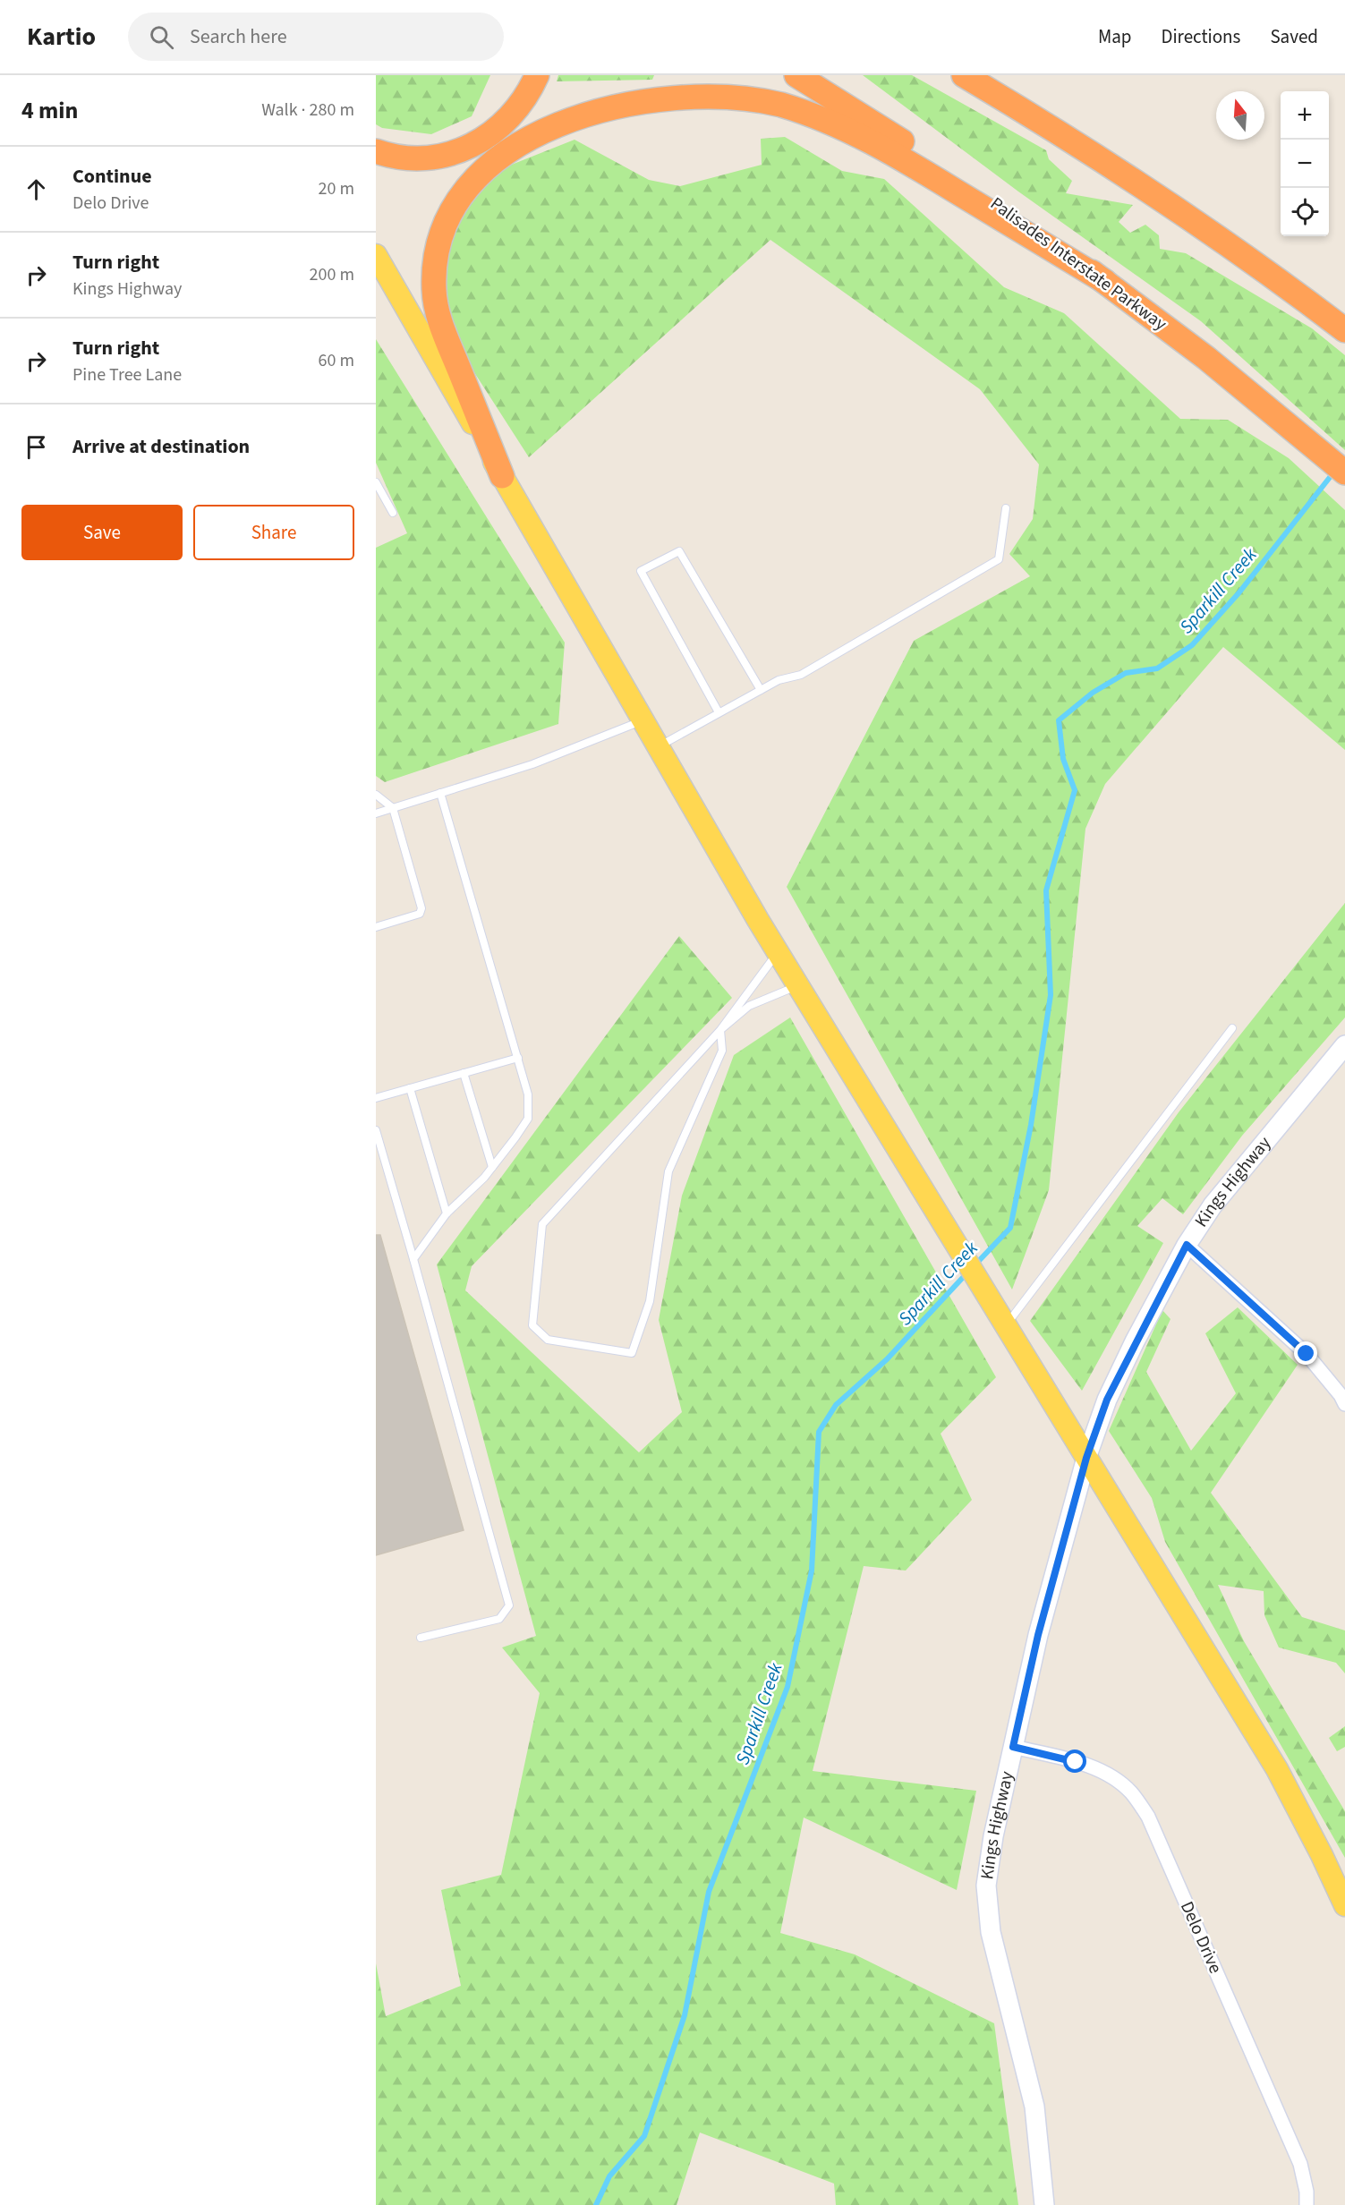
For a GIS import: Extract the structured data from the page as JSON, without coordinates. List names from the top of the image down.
{
  "streets": {
    "highway": ["Palisades Interstate Parkway"],
    "street": ["Kings Highway", "Delo Drive"]
  },
  "crossings": [
    ["Kings Highway", "Delo Drive"]
  ],
  "water": ["Sparkill Creek"],
  "north": "top",
  "page": {
    "header": "Kartio",
    "search": "Search here",
    "nav": ["Map", "Directions", "Saved"],
    "heading": ["4 min", "Walk · 280 m"],
    "map_buttons": ["+", "−"],
    "list": [
      ["Continue", "Delo Drive", "20 m"],
      ["Turn right", "Kings Highway", "200 m"],
      ["Turn right", "Pine Tree Lane", "60 m"],
      "Arrive at destination"
    ],
    "buttons": ["Save", "Share"]
  }
}
